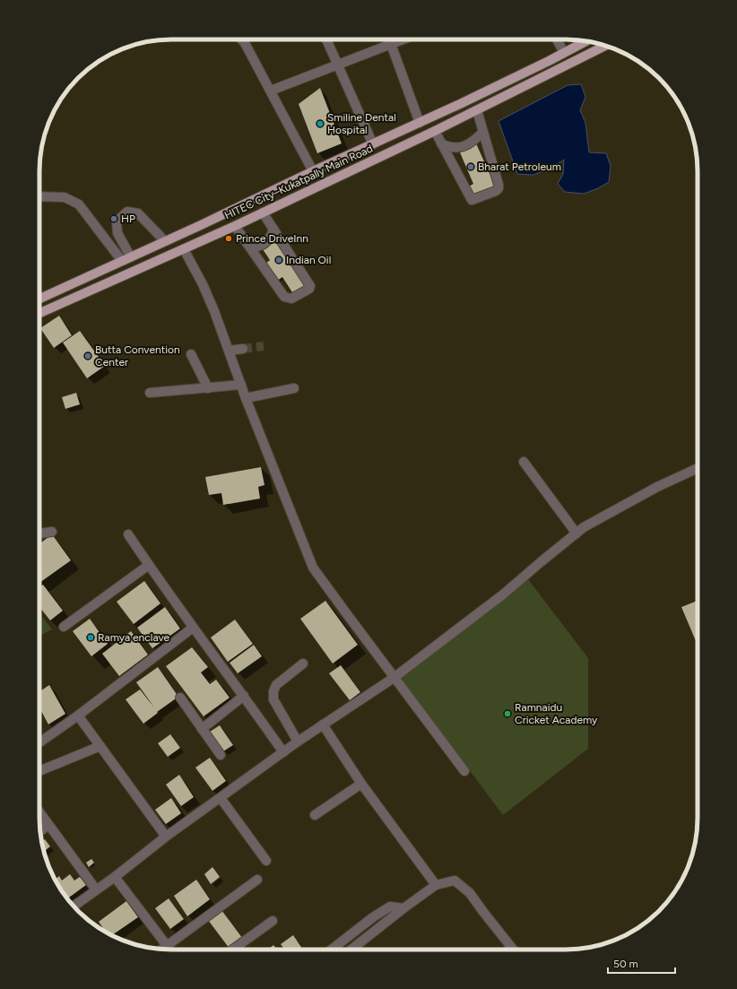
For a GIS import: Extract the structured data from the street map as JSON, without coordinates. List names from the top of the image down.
{
  "streets": {
    "main road": ["HITEC City–Kukatpally Main Road"]
  },
  "places": [
    "Smiline Dental Hospital",
    "Bharat Petroleum",
    "HP",
    "Prince DriveInn",
    "Indian Oil",
    "Butta Convention Center",
    "Ramya enclave",
    "Ramnaidu Cricket Academy"
  ],
  "scale_bar": "50 m"
}
